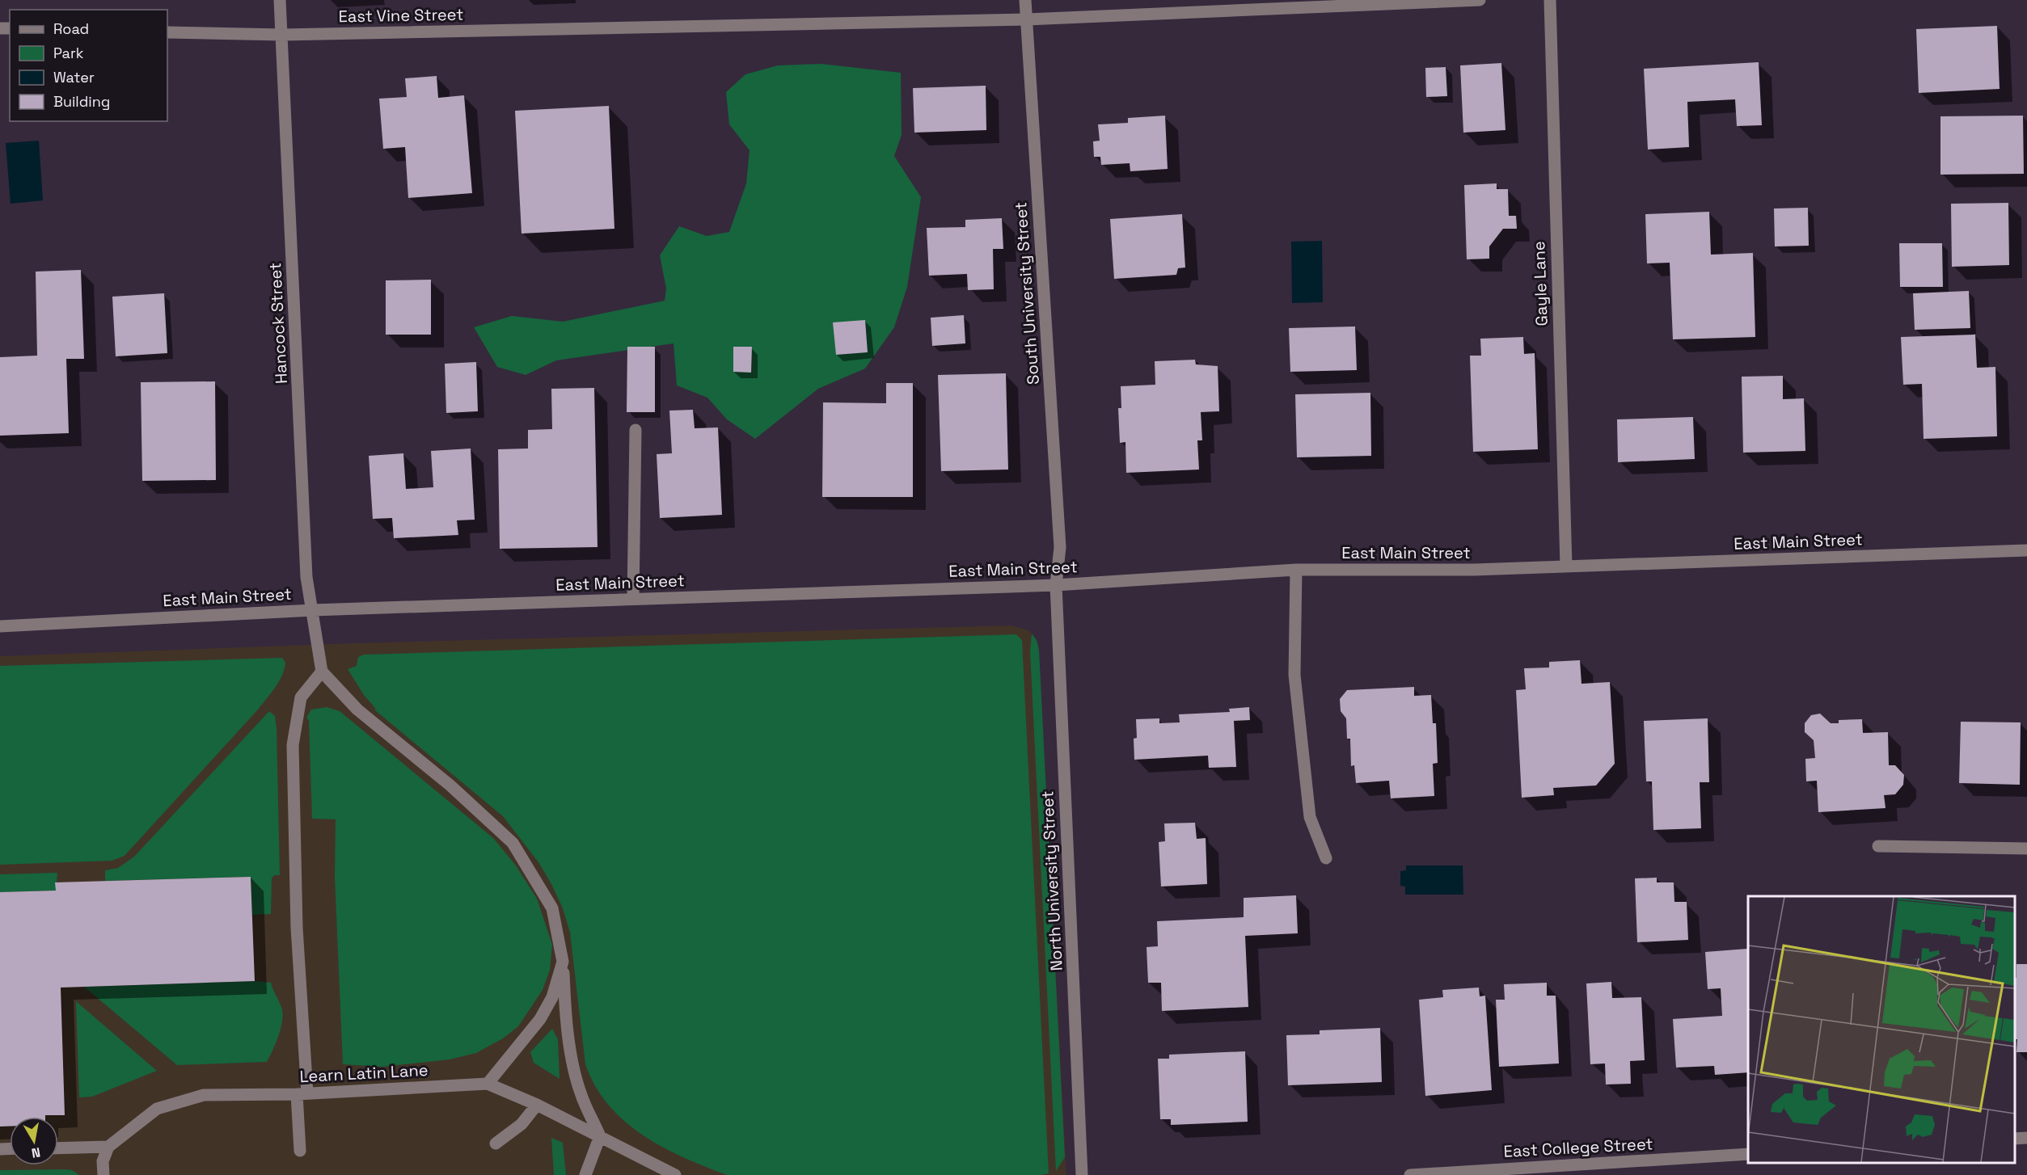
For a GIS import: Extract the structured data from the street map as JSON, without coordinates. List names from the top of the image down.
{
  "streets": {
    "street": [
      "East Vine Street",
      "Gayle Lane",
      "South University Street",
      "Hancock Street",
      "East Main Street",
      "North University Street",
      "Learn Latin Lane",
      "East College Street"
    ]
  },
  "crossings": [
    ["East Vine Street", "South University Street"],
    ["East Vine Street", "Hancock Street"],
    ["Gayle Lane", "East Main Street"],
    ["South University Street", "East Main Street"],
    ["South University Street", "North University Street"],
    ["Hancock Street", "East Main Street"],
    ["East Main Street", "North University Street"]
  ],
  "legend": [
    "Road",
    "Park",
    "Water",
    "Building"
  ],
  "north": "bottom"
}
